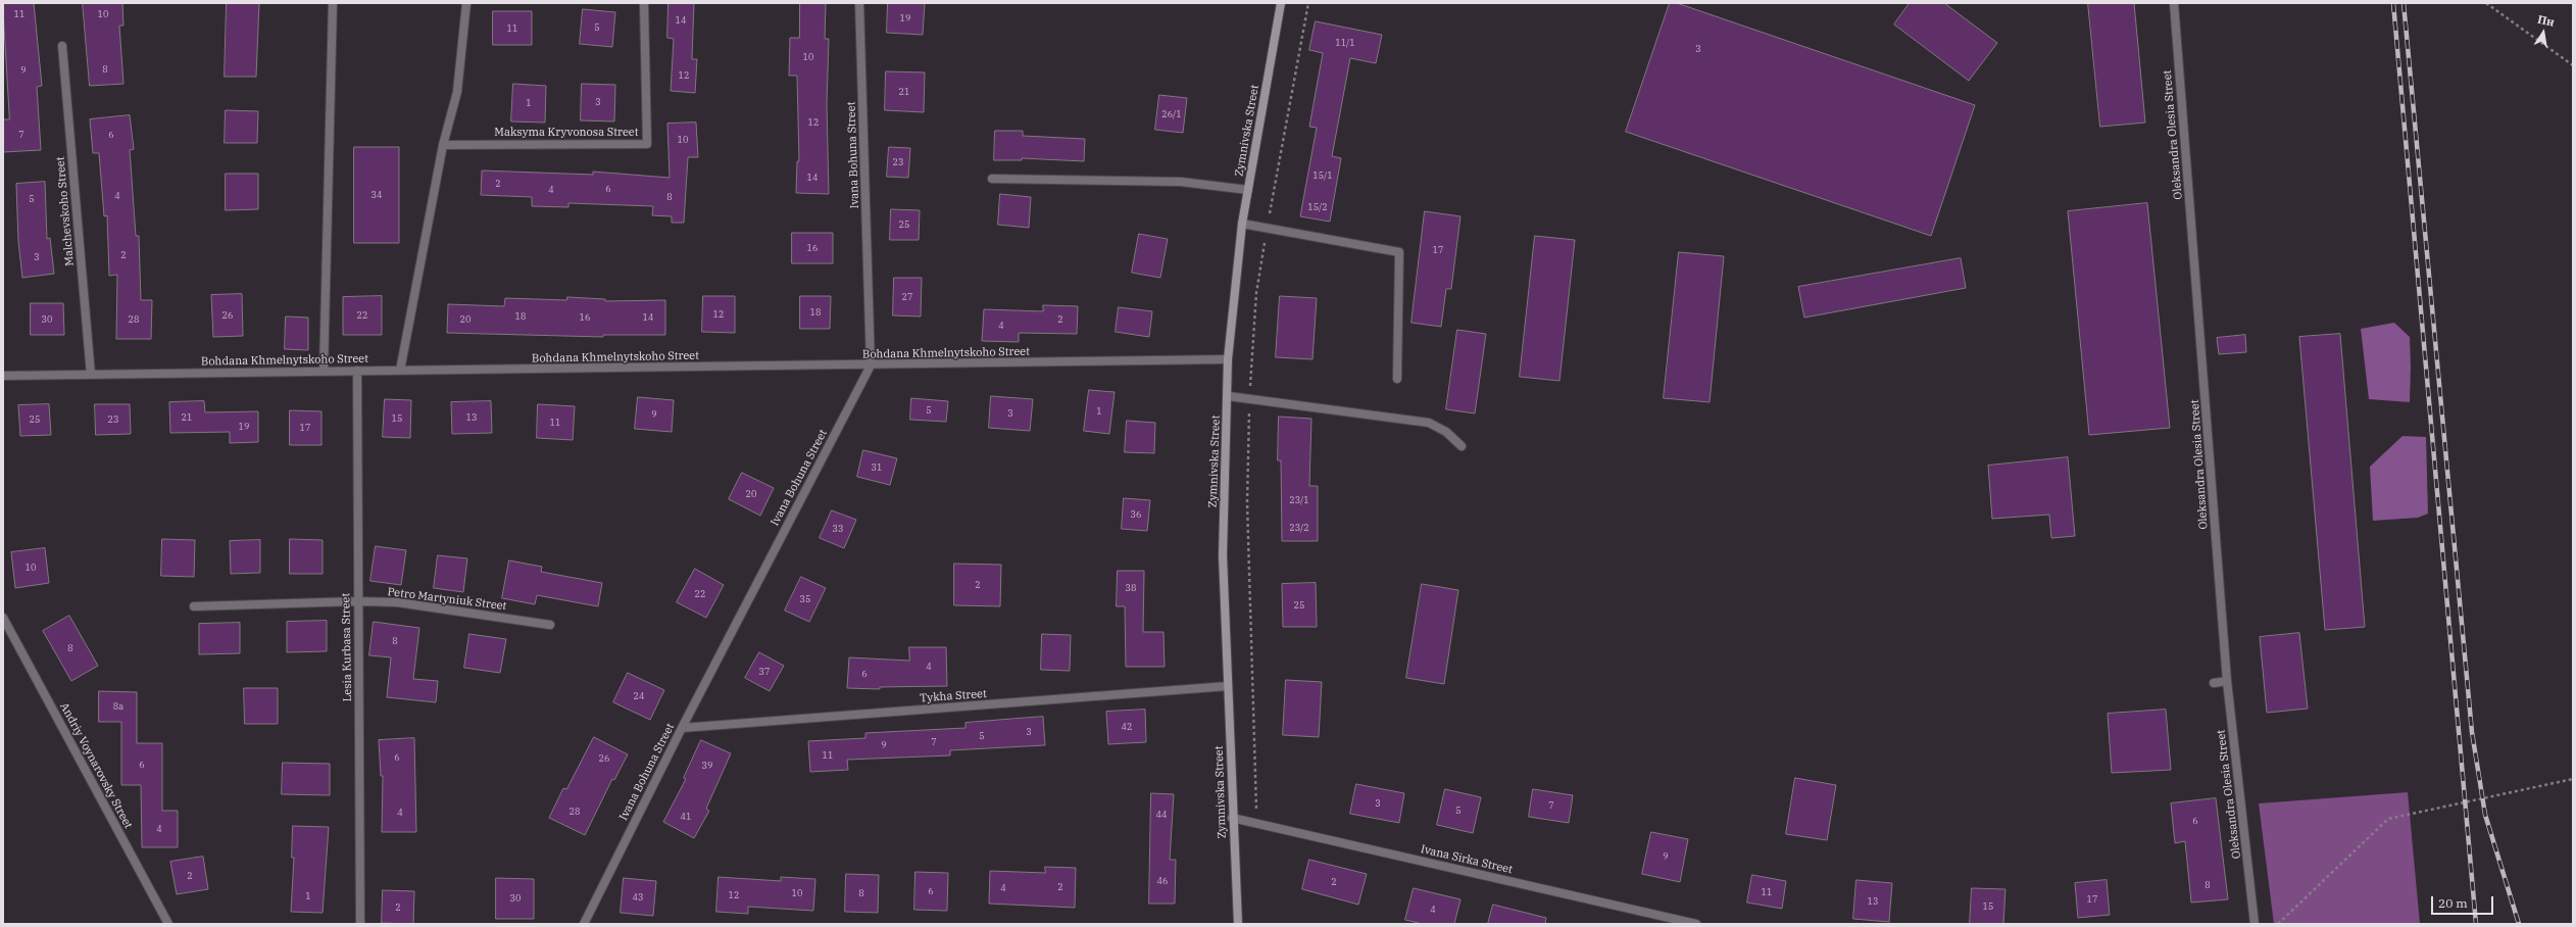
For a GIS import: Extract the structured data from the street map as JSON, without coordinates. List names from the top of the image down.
{
  "streets": {
    "main road": ["Zymnivska Street"],
    "street": [
      "Maksyma Kryvonosa Street",
      "Oleksandra Olesia Street",
      "Ivana Bohuna Street",
      "Malchevskoho Street",
      "Bohdana Khmelnytskoho Street",
      "Petro Martyniuk Street",
      "Lesia Kurbasa Street",
      "Tykha Street",
      "Andriy Voynarovsky Street",
      "Ivana Sirka Street"
    ]
  },
  "crossings": [
    ["Zymnivska Street", "Bohdana Khmelnytskoho Street"],
    ["Zymnivska Street", "Tykha Street"],
    ["Zymnivska Street", "Ivana Sirka Street"],
    ["Ivana Bohuna Street", "Bohdana Khmelnytskoho Street"],
    ["Ivana Bohuna Street", "Tykha Street"],
    ["Malchevskoho Street", "Bohdana Khmelnytskoho Street"],
    ["Bohdana Khmelnytskoho Street", "Lesia Kurbasa Street"],
    ["Petro Martyniuk Street", "Lesia Kurbasa Street"]
  ],
  "house_numbers": [
    "11",
    "10",
    "19",
    "14",
    "5",
    "11",
    "11/1",
    "3",
    "10",
    "8",
    "9",
    "12",
    "21",
    "3",
    "1",
    "26/1",
    "12",
    "7",
    "6",
    "10",
    "23",
    "15/1",
    "14",
    "2",
    "6",
    "4",
    "34",
    "4",
    "8",
    "5",
    "15/2",
    "25",
    "16",
    "17",
    "2",
    "3",
    "27",
    "18",
    "12",
    "26",
    "22",
    "18",
    "16",
    "14",
    "30",
    "28",
    "20",
    "2",
    "4",
    "5",
    "1",
    "3",
    "9",
    "21",
    "13",
    "15",
    "25",
    "23",
    "11",
    "19",
    "17",
    "31",
    "20",
    "23/1",
    "36",
    "23/2",
    "33",
    "10",
    "2",
    "38",
    "22",
    "35",
    "25",
    "8",
    "8",
    "4",
    "37",
    "6",
    "24",
    "8а",
    "42",
    "3",
    "5",
    "7",
    "9",
    "11",
    "6",
    "26",
    "6",
    "39",
    "3",
    "7",
    "5",
    "28",
    "4",
    "44",
    "41",
    "6",
    "4",
    "9",
    "2",
    "46",
    "2",
    "8",
    "2",
    "4",
    "6",
    "11",
    "10",
    "8",
    "12",
    "1",
    "43",
    "30",
    "17",
    "13",
    "15",
    "2",
    "4"
  ],
  "scale_bar": "20 m",
  "north": "top"
}
